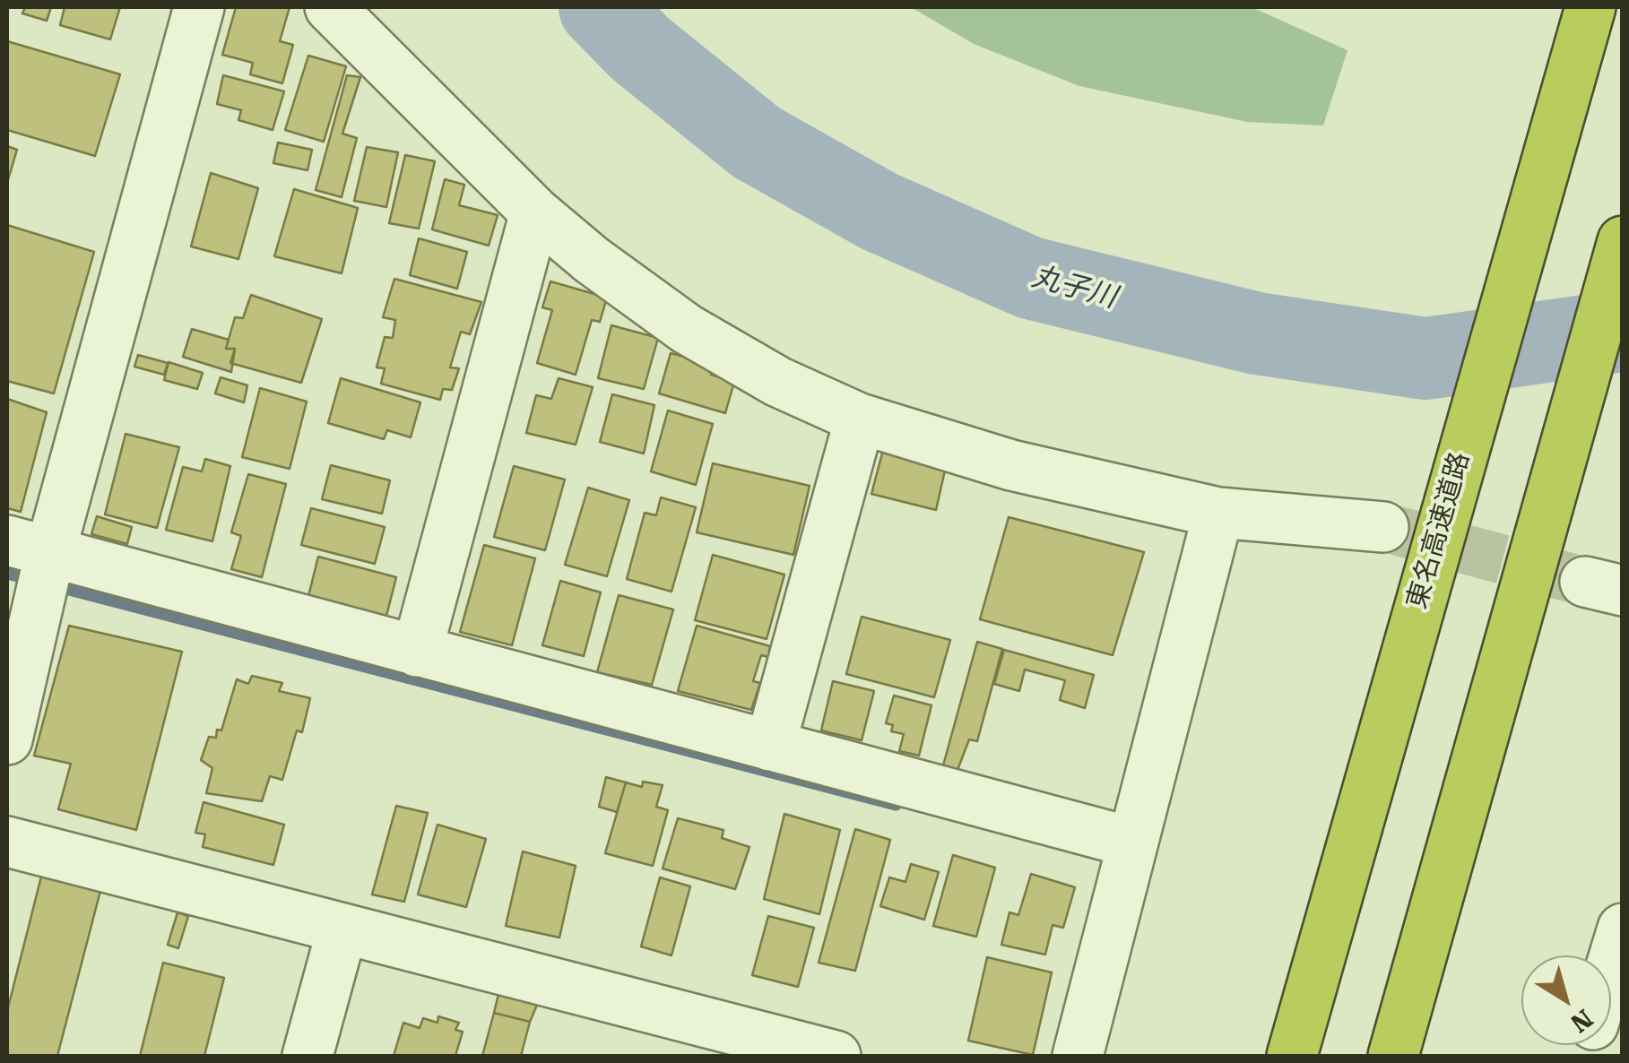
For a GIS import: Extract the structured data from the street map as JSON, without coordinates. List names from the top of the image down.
{
  "streets": {
    "highway": ["東名高速道路"]
  },
  "water": ["丸子川"],
  "north": "bottom right"
}
